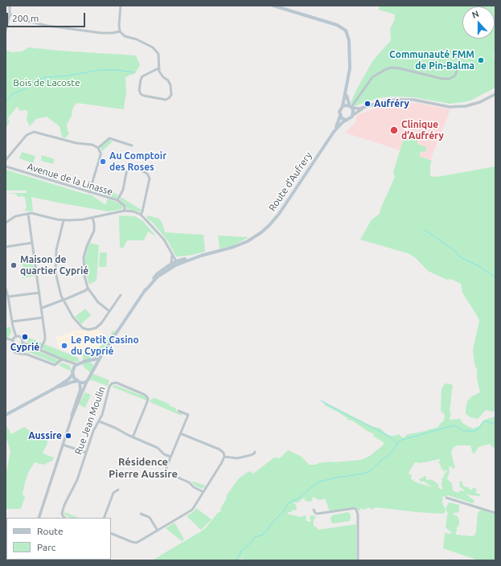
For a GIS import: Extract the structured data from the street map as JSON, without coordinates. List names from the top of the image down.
{
  "streets": {
    "main road": ["Route d'Aufrery"],
    "street": ["Avenue de la Linasse", "Rue Jean Moulin"]
  },
  "districts": ["Résidence Pierre Aussire"],
  "parks": ["Bois de Lacoste"],
  "places": [
    "Communauté FMM de Pin-Balma",
    "Aufréry",
    "Clinique d’Aufréry",
    "Au Comptoir des Roses",
    "Maison de quartier Cyprié",
    "Cyprié",
    "Le Petit Casino du Cyprié",
    "Aussire"
  ],
  "legend": ["Route", "Parc"],
  "scale_bar": "200 m",
  "north": "top"
}
